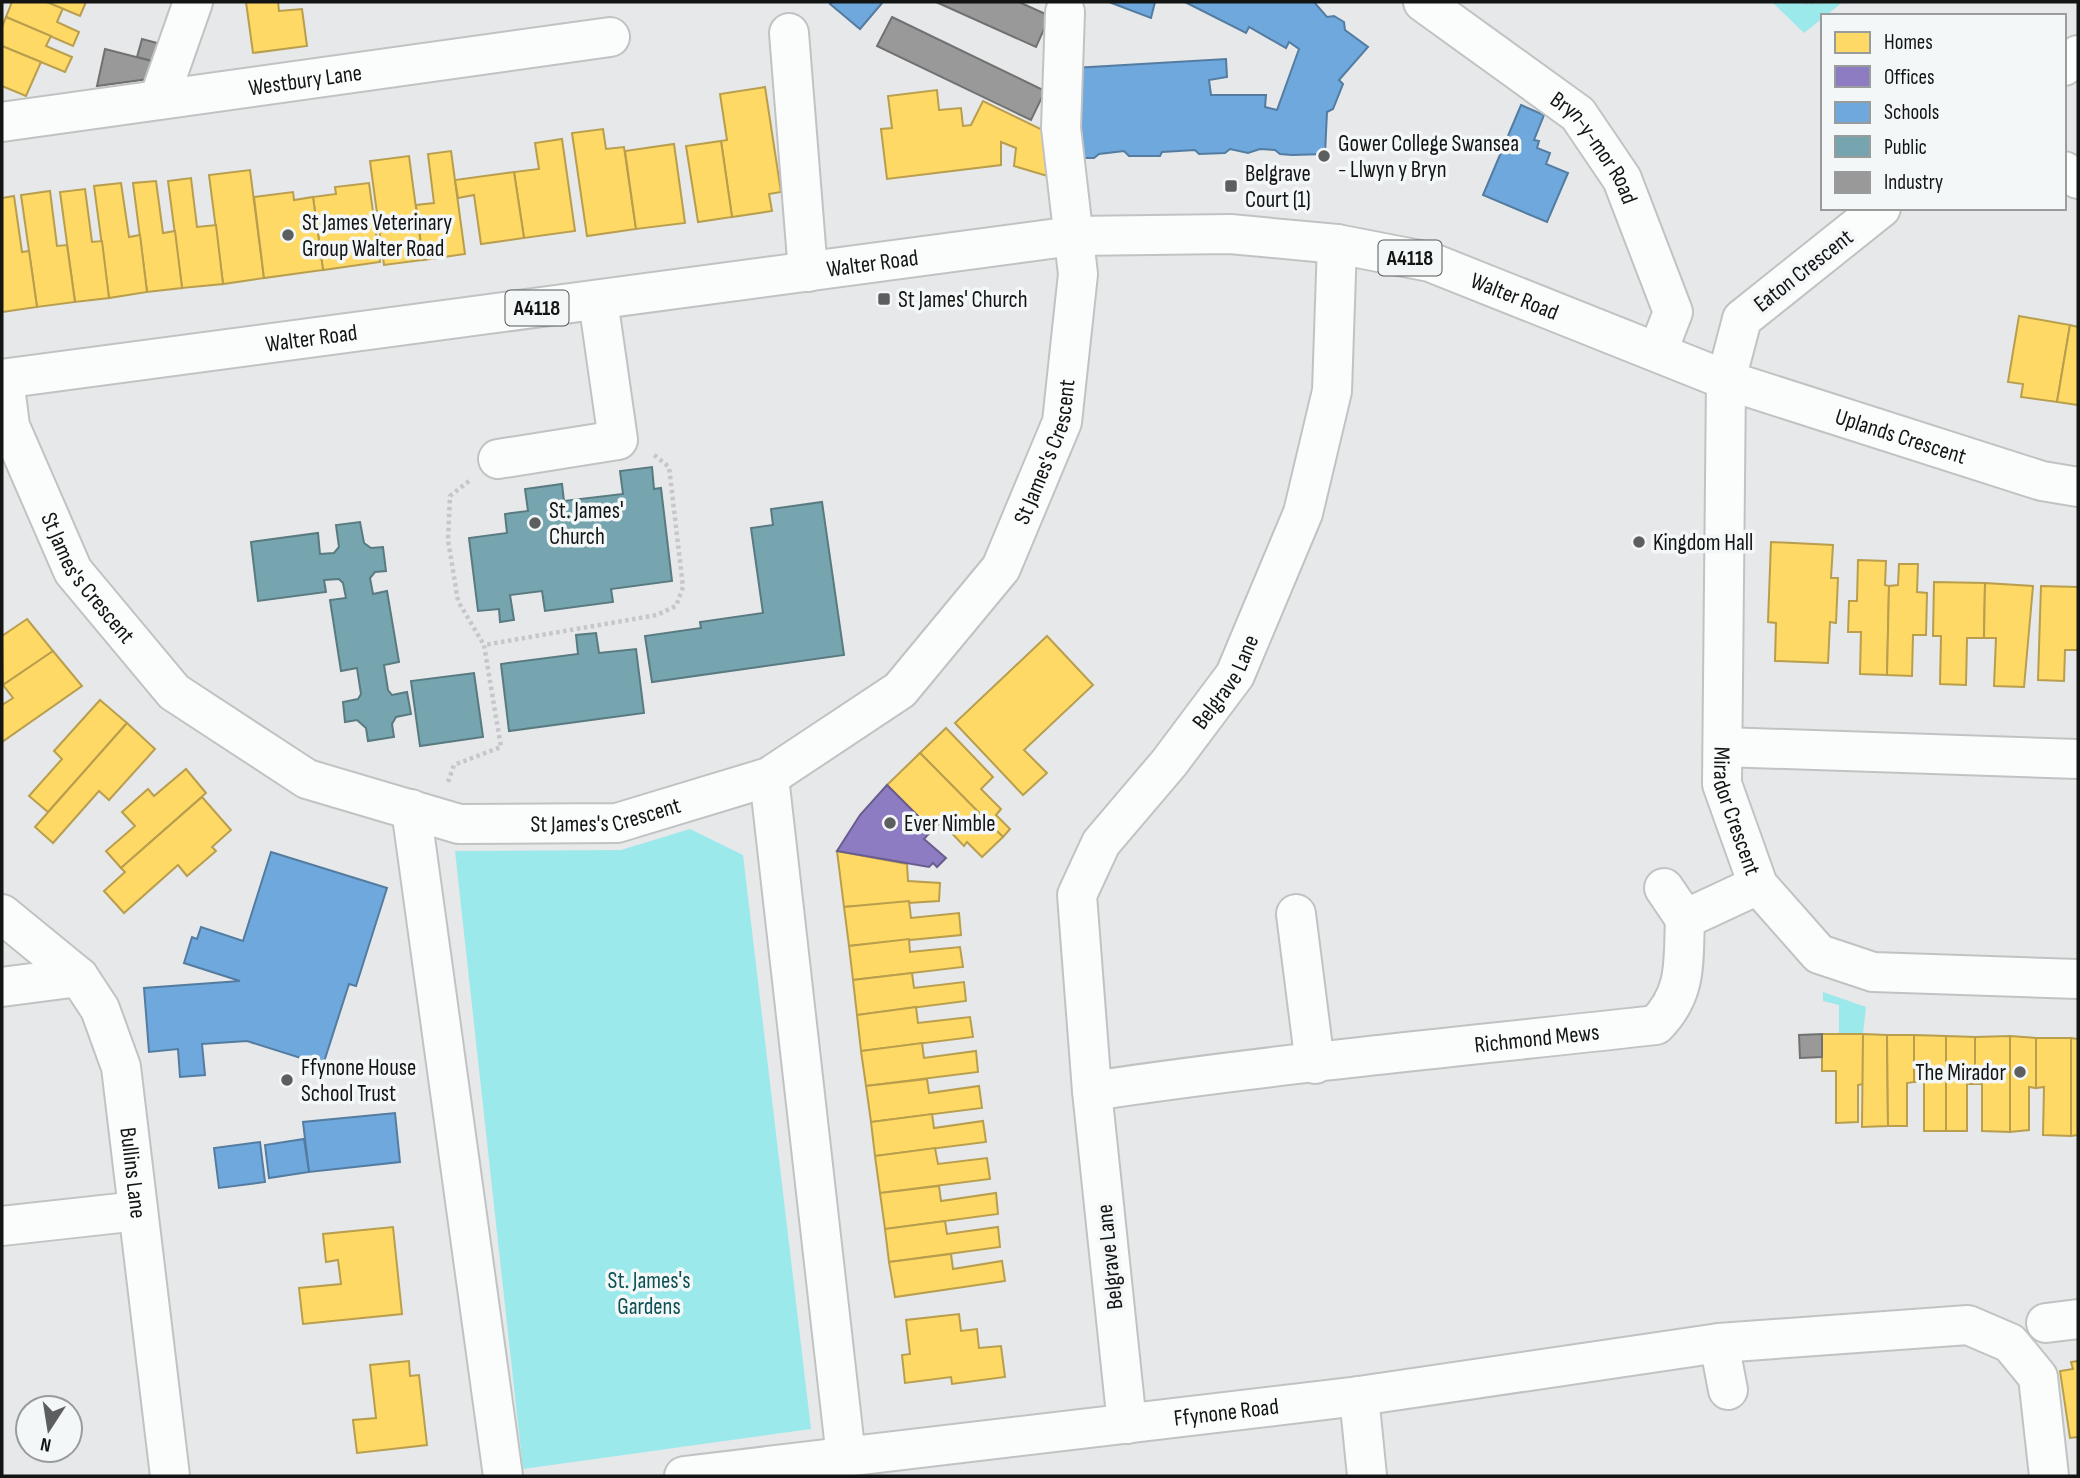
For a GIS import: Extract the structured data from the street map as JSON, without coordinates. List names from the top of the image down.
{
  "streets": {
    "street": [
      "Westbury Lane",
      "Bryn-y-mor Road",
      "A4118",
      "Walter Road",
      "Eaton Crescent",
      "Uplands Crescent",
      "St James's Crescent",
      "Belgrave Lane",
      "Mirador Crescent",
      "Richmond Mews",
      "Bullins Lane",
      "Ffynone Road"
    ]
  },
  "crossings": [
    ["Bryn-y-mor Road", "Walter Road"],
    ["Walter Road", "Eaton Crescent"],
    ["Walter Road", "Uplands Crescent"],
    ["Walter Road", "St James's Crescent"],
    ["Walter Road", "Belgrave Lane"],
    ["Walter Road", "Mirador Crescent"],
    ["Eaton Crescent", "Uplands Crescent"],
    ["Eaton Crescent", "Mirador Crescent"],
    ["Uplands Crescent", "Mirador Crescent"],
    ["Belgrave Lane", "Richmond Mews"],
    ["Belgrave Lane", "Ffynone Road"],
    ["Mirador Crescent", "Richmond Mews"]
  ],
  "parks": ["St. James's Gardens"],
  "places": {
    "other": [
      "Gower College Swansea - Llwyn y Bryn",
      "St James Veterinary Group Walter Road",
      "St. James' Church",
      "Kingdom Hall",
      "Ever Nimble",
      "The Mirador",
      "Ffynone House School Trust"
    ],
    "transit": ["Belgrave Court (1)", "St James' Church"]
  },
  "legend": [
    "Homes",
    "Offices",
    "Schools",
    "Public",
    "Industry"
  ],
  "north": "bottom"
}
